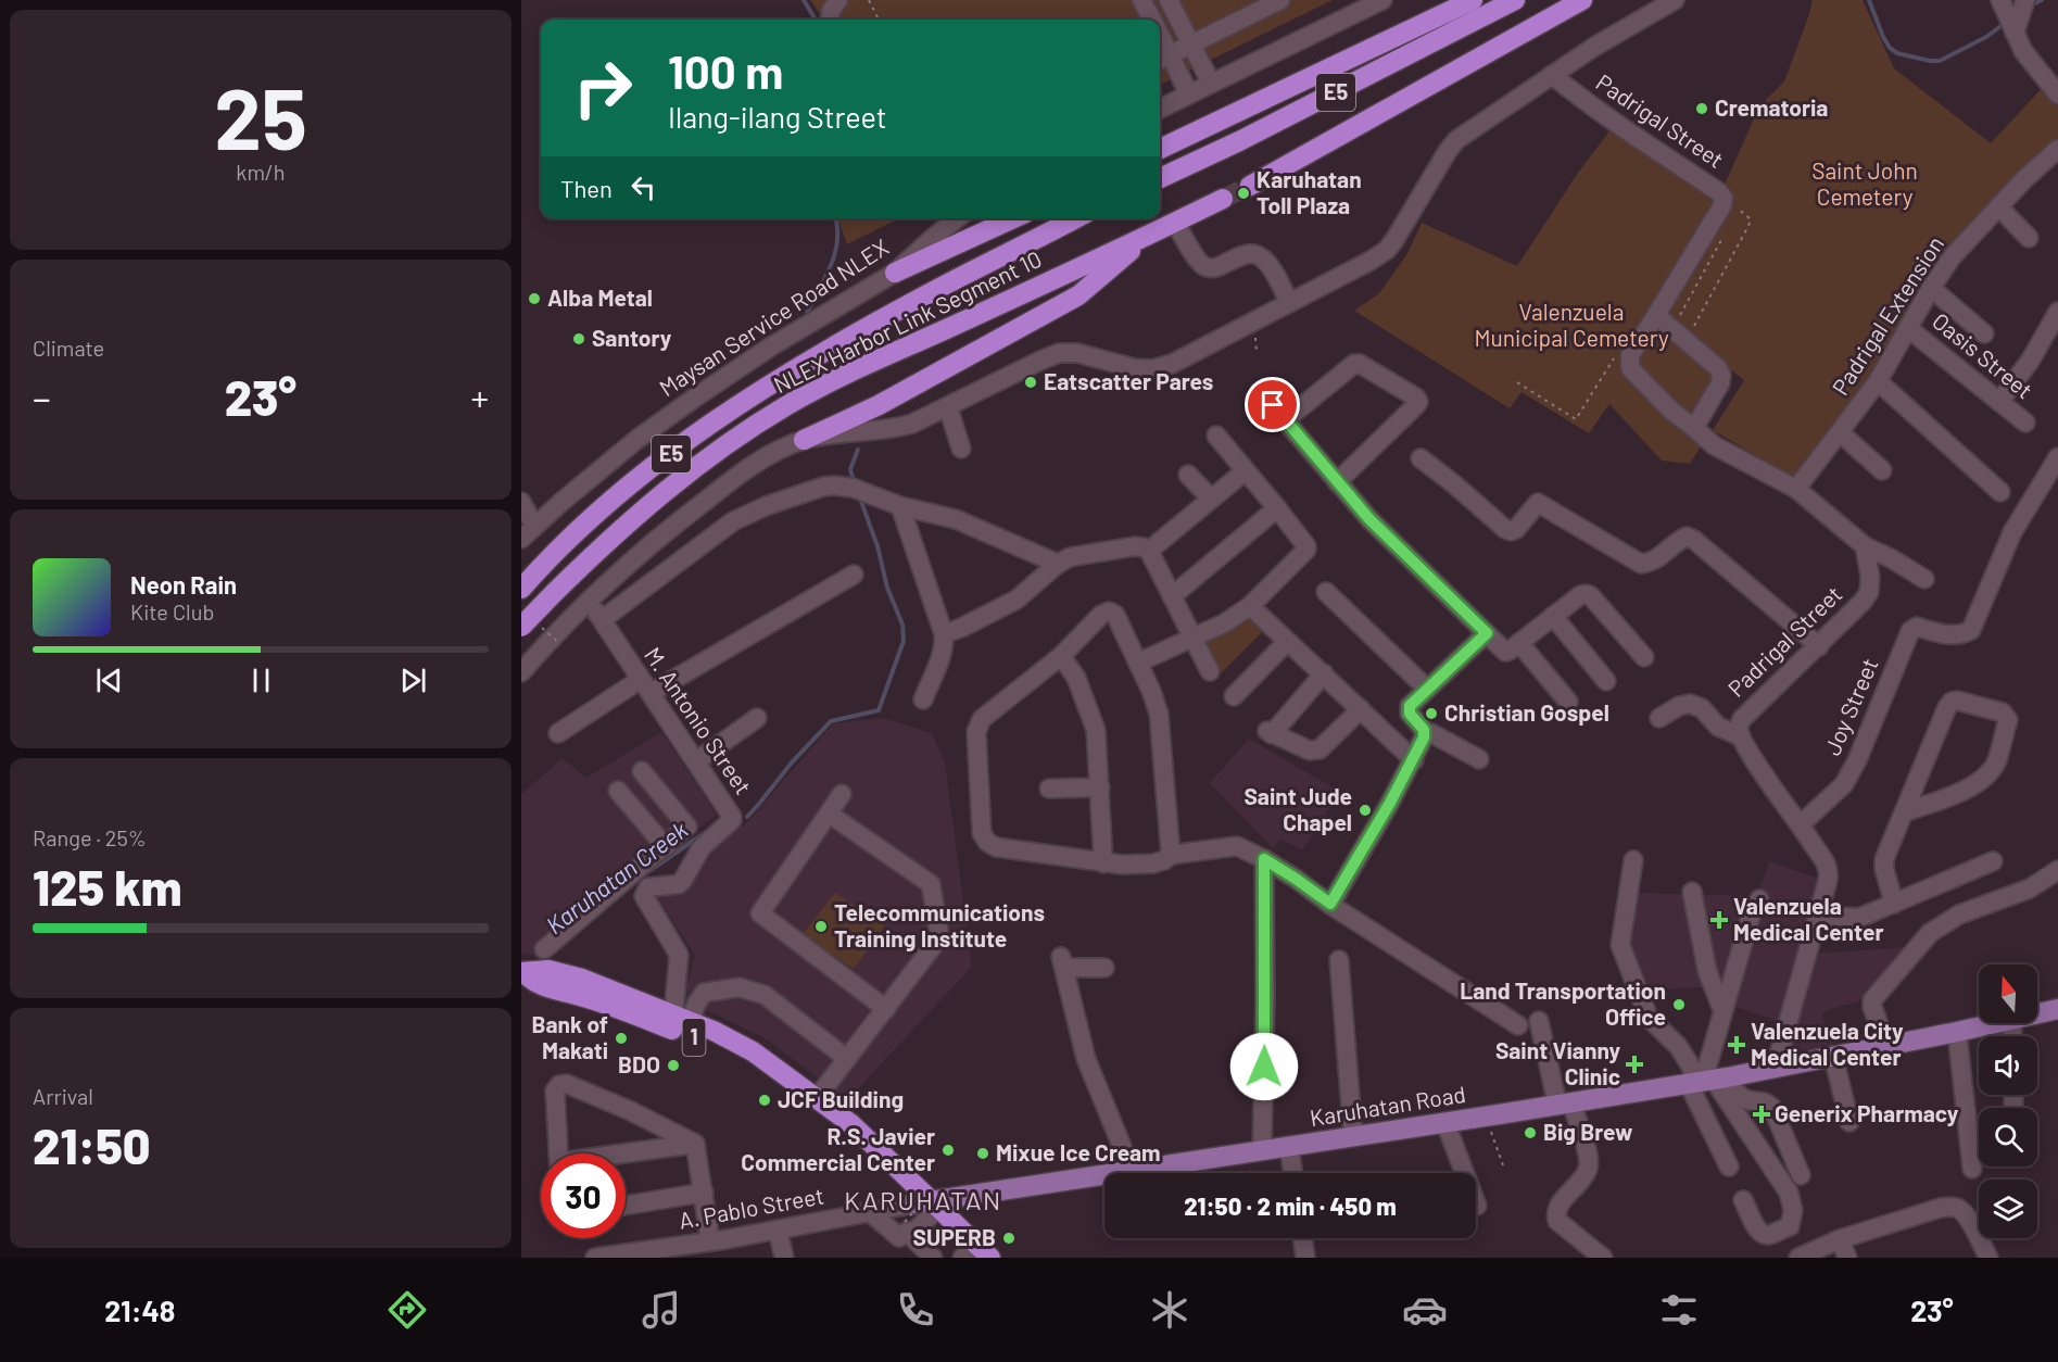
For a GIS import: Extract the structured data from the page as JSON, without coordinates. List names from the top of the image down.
{
  "streets": {
    "highway": ["E5", "NLEX Harbor Link Segment 10", "1"],
    "main road": ["Karuhatan Road"],
    "street": [
      "Padrigal Street",
      "Padrigal Extension",
      "Maysan Service Road NLEX",
      "Oasis Street",
      "Joy Street",
      "M. Antonio Street",
      "A. Pablo Street"
    ]
  },
  "crossings": [
    ["E5", "NLEX Harbor Link Segment 10"],
    ["Padrigal Street", "Padrigal Extension"],
    ["Padrigal Street", "Joy Street"],
    ["Padrigal Street", "Karuhatan Road"],
    ["Padrigal Extension", "Oasis Street"],
    ["M. Antonio Street", "1"],
    ["1", "Karuhatan Road"],
    ["1", "A. Pablo Street"],
    ["Karuhatan Road", "A. Pablo Street"]
  ],
  "districts": ["KARUHATAN"],
  "water": ["Karuhatan Creek"],
  "parks": ["Saint John Cemetery", "Valenzuela Municipal Cemetery"],
  "places": {
    "other": [
      "Crematoria",
      "Karuhatan Toll Plaza",
      "Alba Metal",
      "Santory",
      "Eatscatter Pares",
      "Christian Gospel",
      "Saint Jude Chapel",
      "Telecommunications Training Institute",
      "Land Transportation Office",
      "Bank of Makati",
      "BDO",
      "JCF Building",
      "Big Brew",
      "R.S. Javier Commercial Center",
      "Mixue Ice Cream",
      "SUPERB"
    ],
    "health": [
      "Valenzuela Medical Center",
      "Valenzuela City Medical Center",
      "Saint Vianny Clinic",
      "Generix Pharmacy"
    ]
  },
  "north": "top",
  "page": {
    "tile": [
      ["25", "km/h"],
      "Climate",
      ["Range · 25%", "125 km"],
      ["Arrival", "21:50"]
    ],
    "turn": ["100 m", "Ilang-ilang Street"],
    "then": "Then",
    "heat": ["−", "23°", "+"],
    "song": ["Neon Rain", "Kite Club"],
    "limit": "30",
    "trip": "21:50 · 2 min · 450 m",
    "tabs": ["21:48", "23°"]
  }
}
